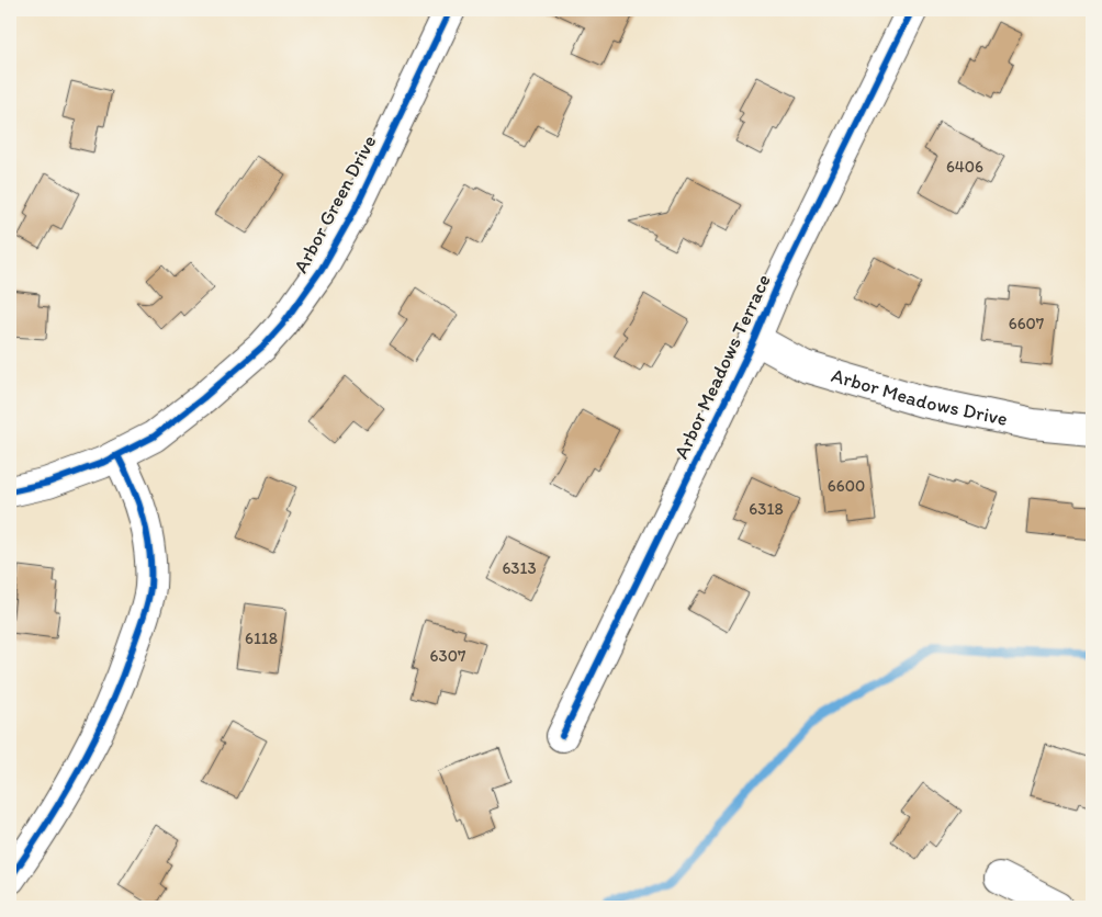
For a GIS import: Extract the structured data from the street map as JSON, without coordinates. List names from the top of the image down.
{
  "streets": {
    "street": ["Arbor Green Drive", "Arbor Meadows Terrace", "Arbor Meadows Drive"]
  },
  "crossings": [
    ["Arbor Meadows Terrace", "Arbor Meadows Drive"]
  ],
  "house_numbers": [
    "6406",
    "6607",
    "6600",
    "6318",
    "6313",
    "6118",
    "6307"
  ]
}
